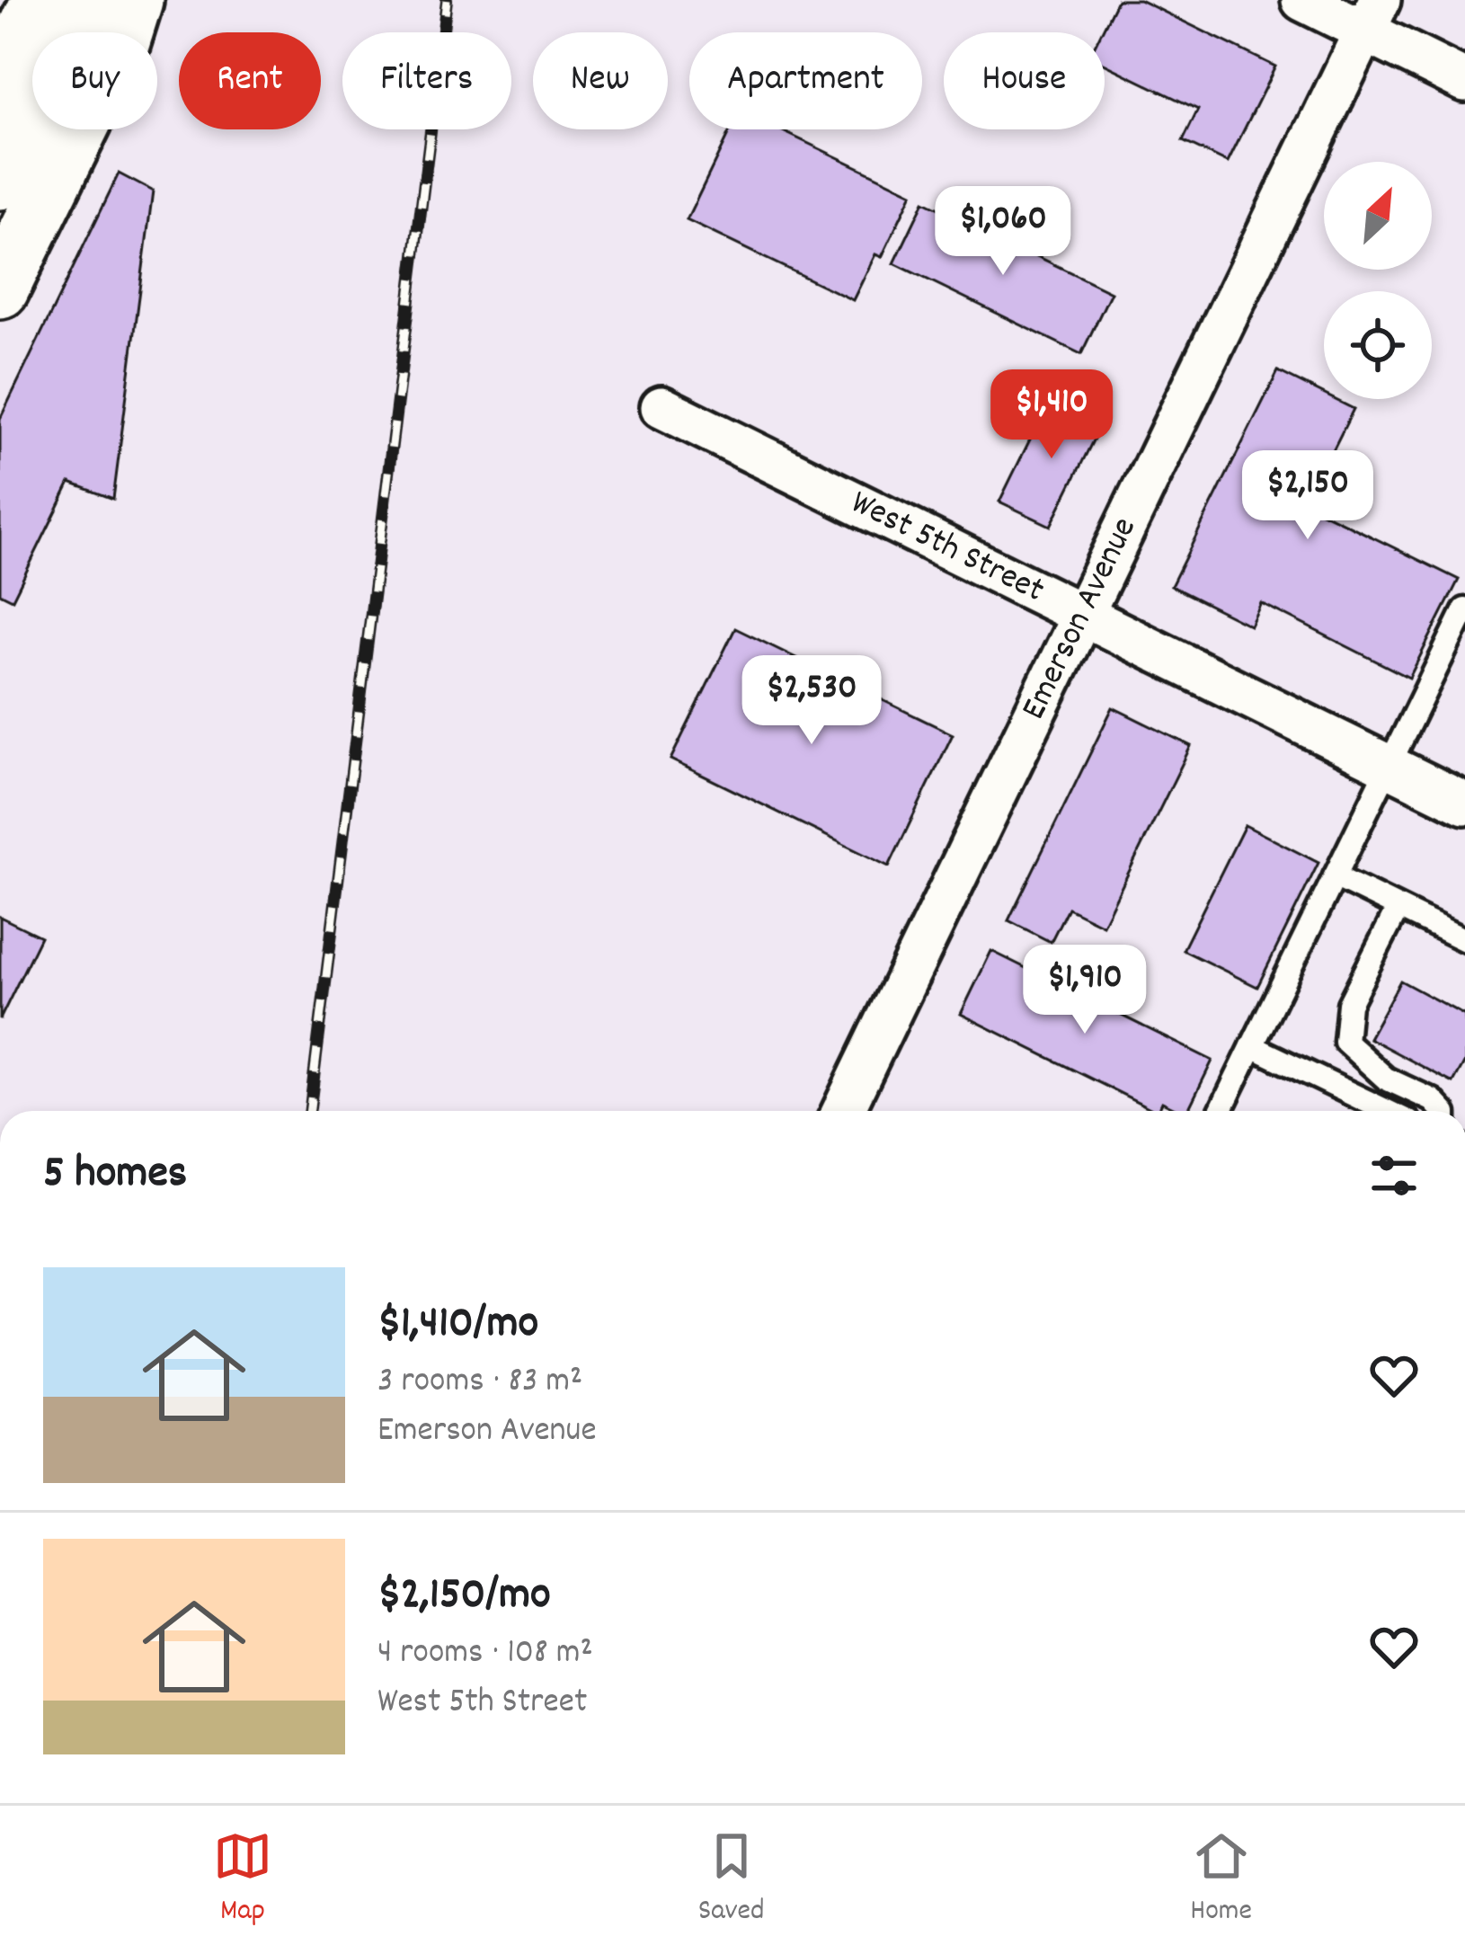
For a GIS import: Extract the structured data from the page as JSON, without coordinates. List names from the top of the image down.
{
  "streets": {
    "street": ["West 5th Street", "Emerson Avenue"]
  },
  "crossings": [
    ["West 5th Street", "Emerson Avenue"]
  ],
  "north": "top right",
  "page": {
    "chip": [
      "Buy",
      "Rent",
      "Filters",
      "New",
      "Apartment",
      "House"
    ],
    "price": [
      "$1,060",
      "$1,410",
      "$2,150",
      "$2,530",
      "$1,910"
    ],
    "heading": "5 homes",
    "list": [
      {
        "name": "$1,410/mo",
        "note": "3 rooms · 83 m² · Emerson Avenue"
      },
      {
        "name": "$2,150/mo",
        "note": "4 rooms · 108 m² · West 5th Street"
      }
    ],
    "tabs": ["Map", "Saved", "Home"]
  }
}
